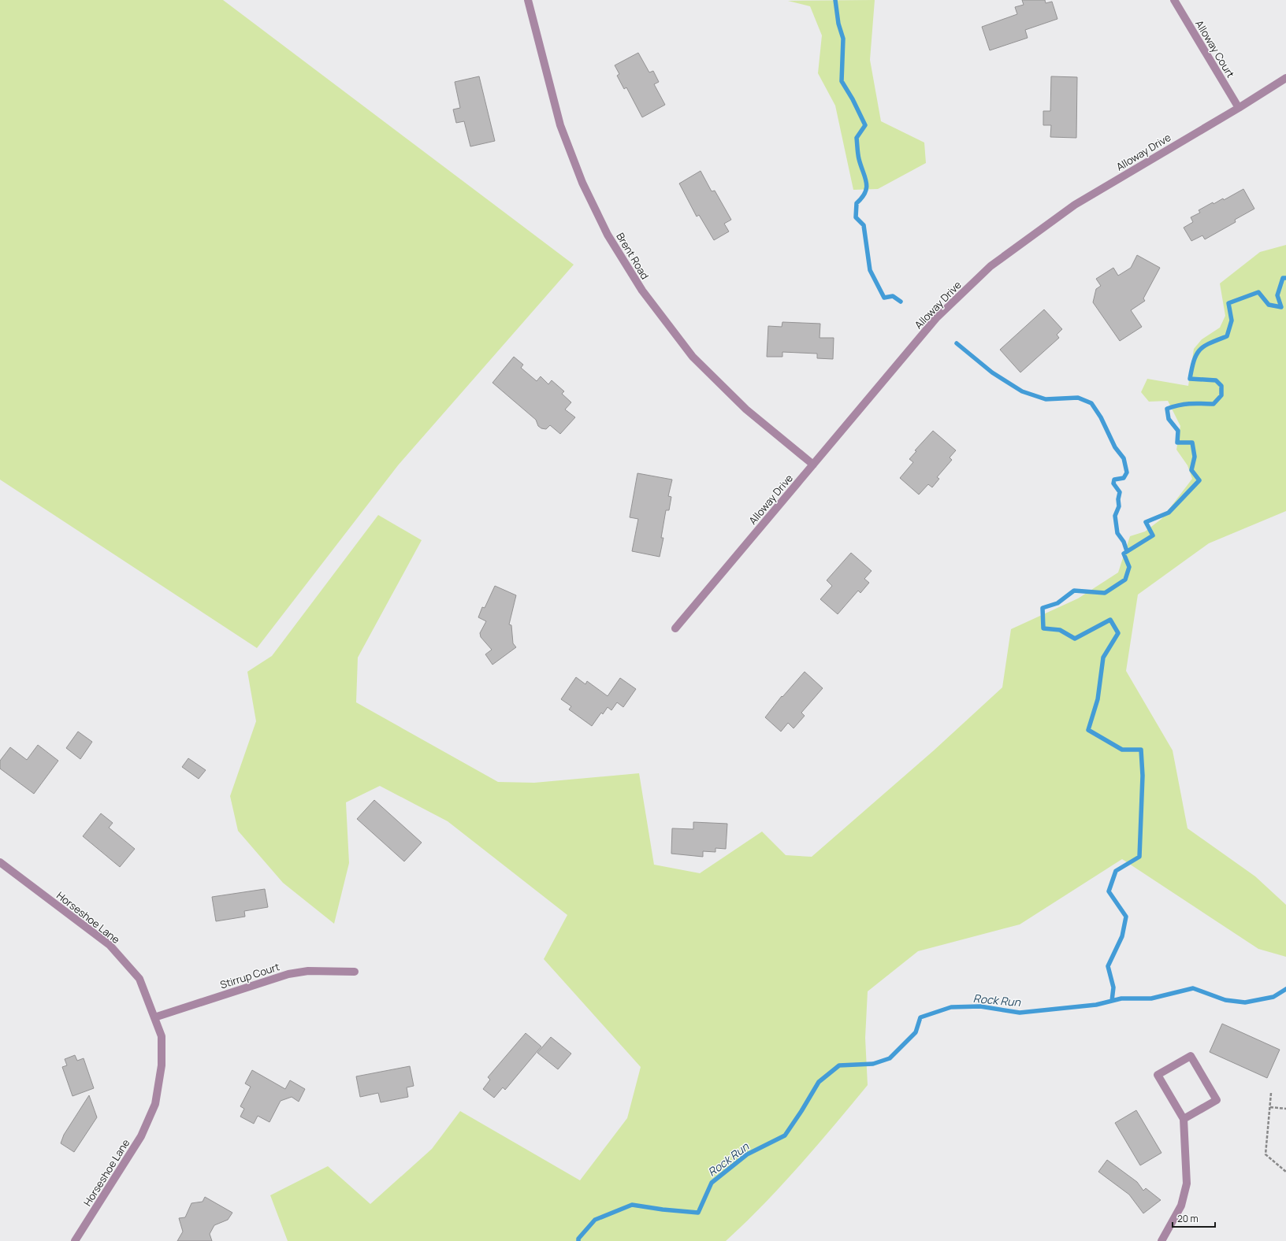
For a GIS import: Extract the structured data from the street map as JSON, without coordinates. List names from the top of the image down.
{
  "streets": {
    "street": [
      "Alloway Court",
      "Alloway Drive",
      "Brent Road",
      "Horseshoe Lane",
      "Stirrup Court"
    ]
  },
  "crossings": [
    ["Alloway Court", "Alloway Drive"],
    ["Alloway Drive", "Brent Road"],
    ["Horseshoe Lane", "Stirrup Court"]
  ],
  "water": ["Rock Run"],
  "scale_bar": "20 m"
}
